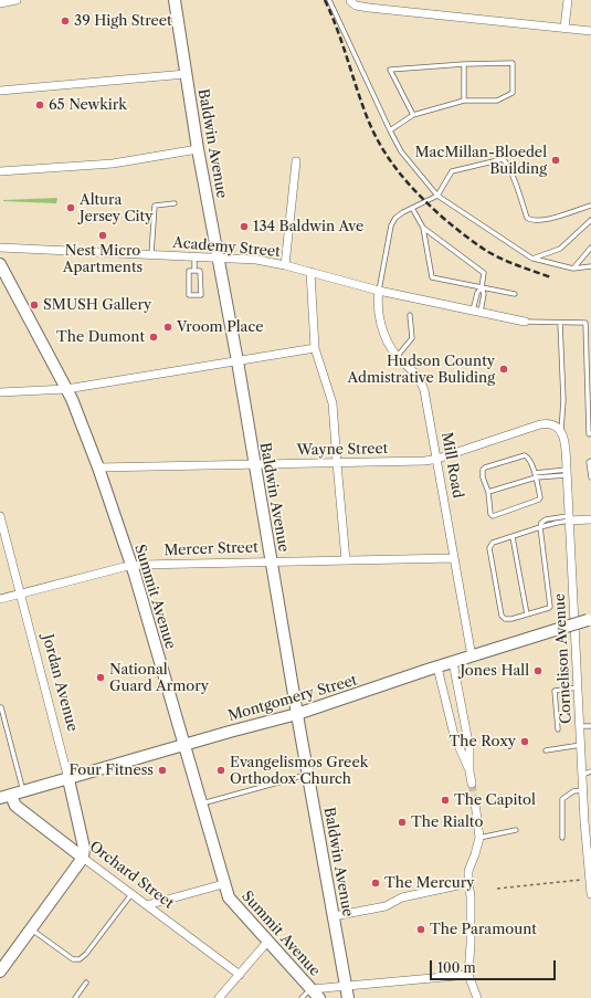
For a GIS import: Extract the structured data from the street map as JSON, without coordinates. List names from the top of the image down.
{
  "streets": {
    "main road": [
      "Baldwin Avenue",
      "Summit Avenue",
      "Jordan Avenue",
      "Montgomery Street",
      "Orchard Street"
    ],
    "street": [
      "Academy Street",
      "Wayne Street",
      "Mill Road",
      "Mercer Street",
      "Cornelison Avenue"
    ]
  },
  "crossings": [
    ["Baldwin Avenue", "Academy Street"],
    ["Baldwin Avenue", "Wayne Street"],
    ["Baldwin Avenue", "Mercer Street"],
    ["Baldwin Avenue", "Montgomery Street"],
    ["Academy Street", "Mill Road"],
    ["Wayne Street", "Mill Road"],
    ["Wayne Street", "Summit Avenue"],
    ["Wayne Street", "Cornelison Avenue"],
    ["Mill Road", "Mercer Street"],
    ["Mill Road", "Montgomery Street"],
    ["Mercer Street", "Summit Avenue"],
    ["Mercer Street", "Jordan Avenue"],
    ["Summit Avenue", "Montgomery Street"],
    ["Jordan Avenue", "Montgomery Street"],
    ["Jordan Avenue", "Orchard Street"],
    ["Montgomery Street", "Orchard Street"]
  ],
  "places": [
    "39 High Street",
    "65 Newkirk",
    "MacMillan-Bloedel Building",
    "Altura Jersey City",
    "134 Baldwin Ave",
    "Nest Micro Apartments",
    "SMUSH Gallery",
    "Vroom Place",
    "The Dumont",
    "Hudson County Admistrative Buliding",
    "Jones Hall",
    "National Guard Armory",
    "The Roxy",
    "Four Fitness",
    "Evangelismos Greek Orthodox Church",
    "The Capitol",
    "The Rialto",
    "The Mercury",
    "The Paramount"
  ],
  "scale_bar": "100 m"
}
